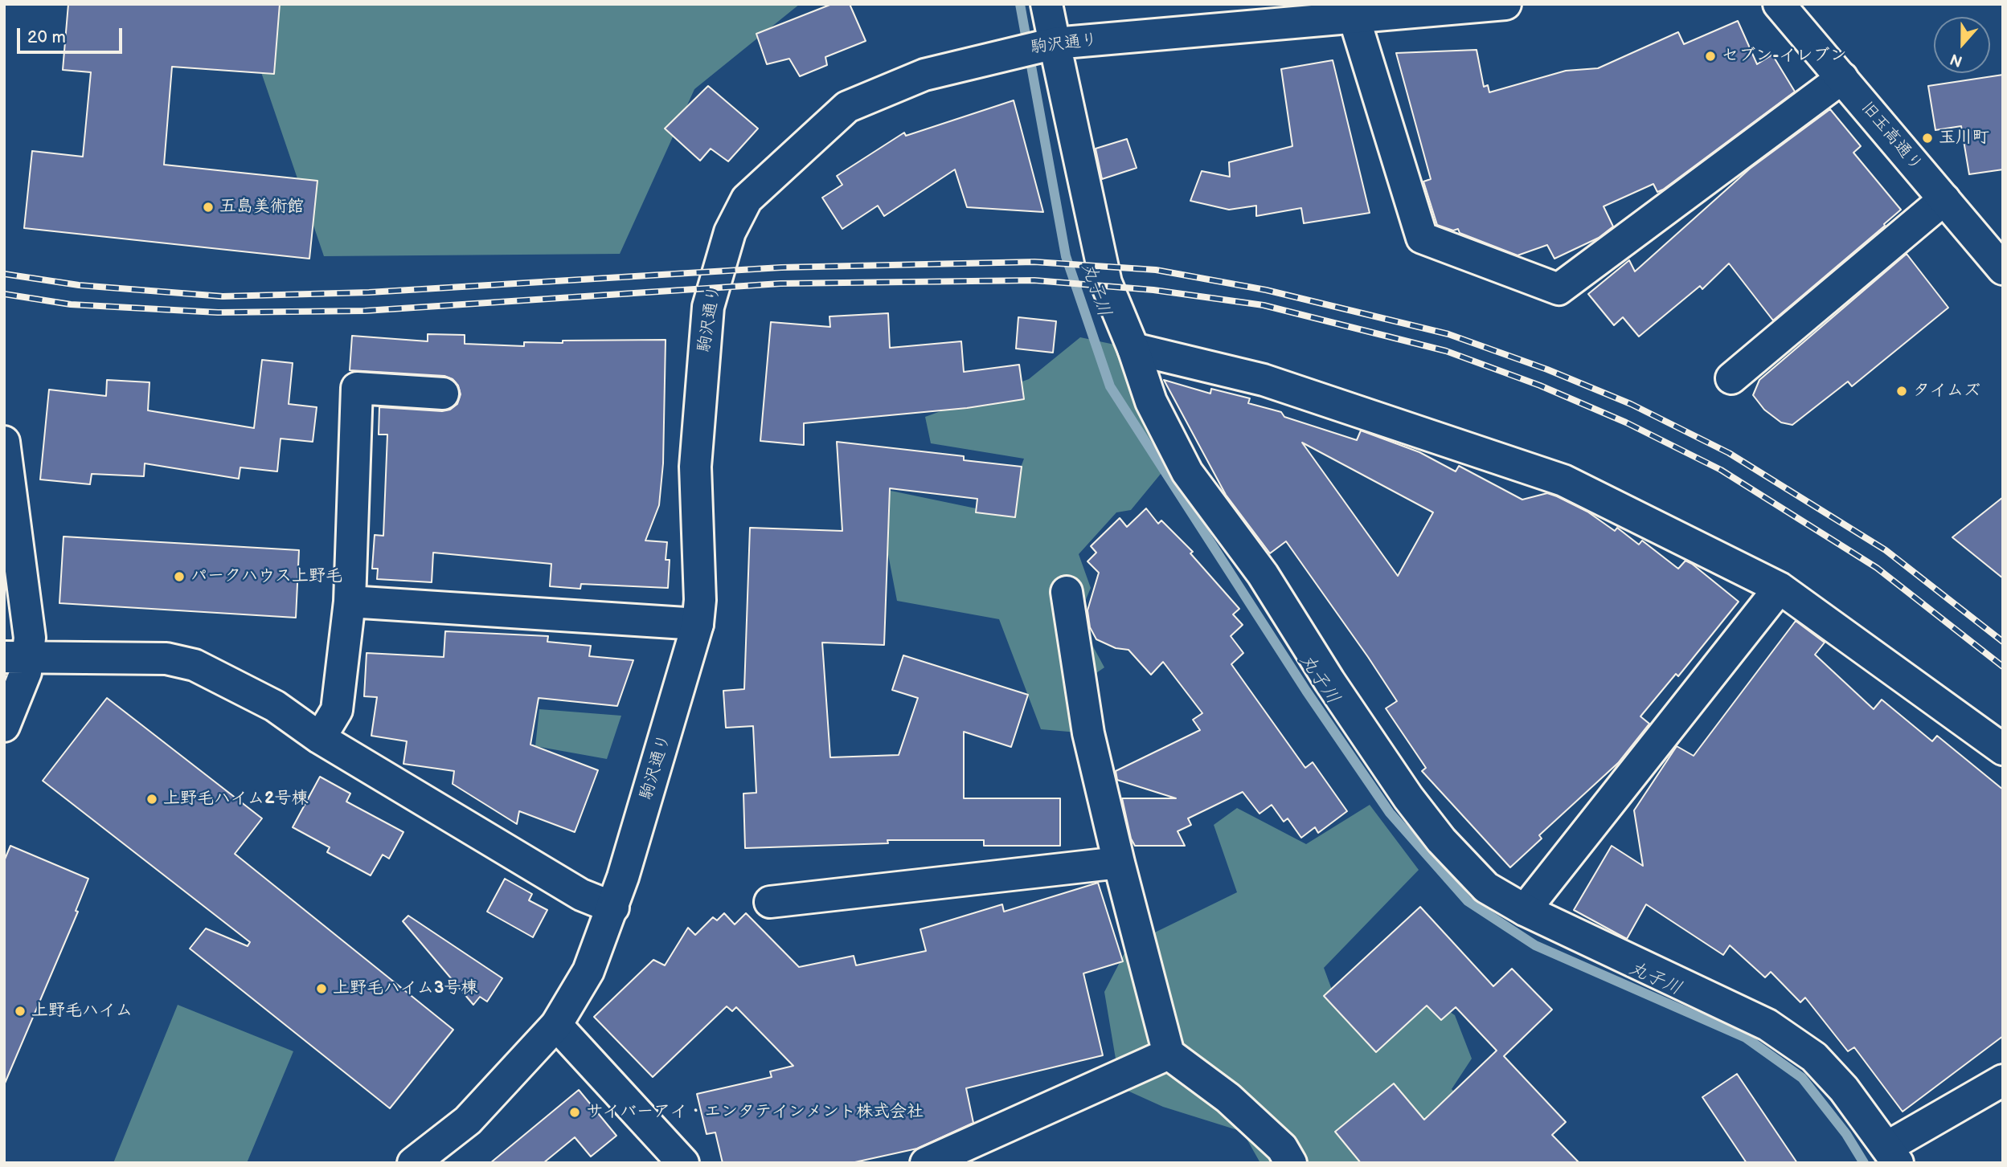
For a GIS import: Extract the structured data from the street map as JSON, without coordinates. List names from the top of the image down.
{
  "streets": {
    "street": ["駒沢通り", "旧玉高通り"]
  },
  "water": ["丸子川"],
  "places": [
    "セブン-イレブン",
    "玉川町",
    "五島美術館",
    "タイムズ",
    "パークハウス上野毛",
    "上野毛ハイム2号棟",
    "上野毛ハイム3号棟",
    "上野毛ハイム",
    "サイバーアイ・エンタテインメント株式会社"
  ],
  "scale_bar": "20 m",
  "north": "bottom"
}
